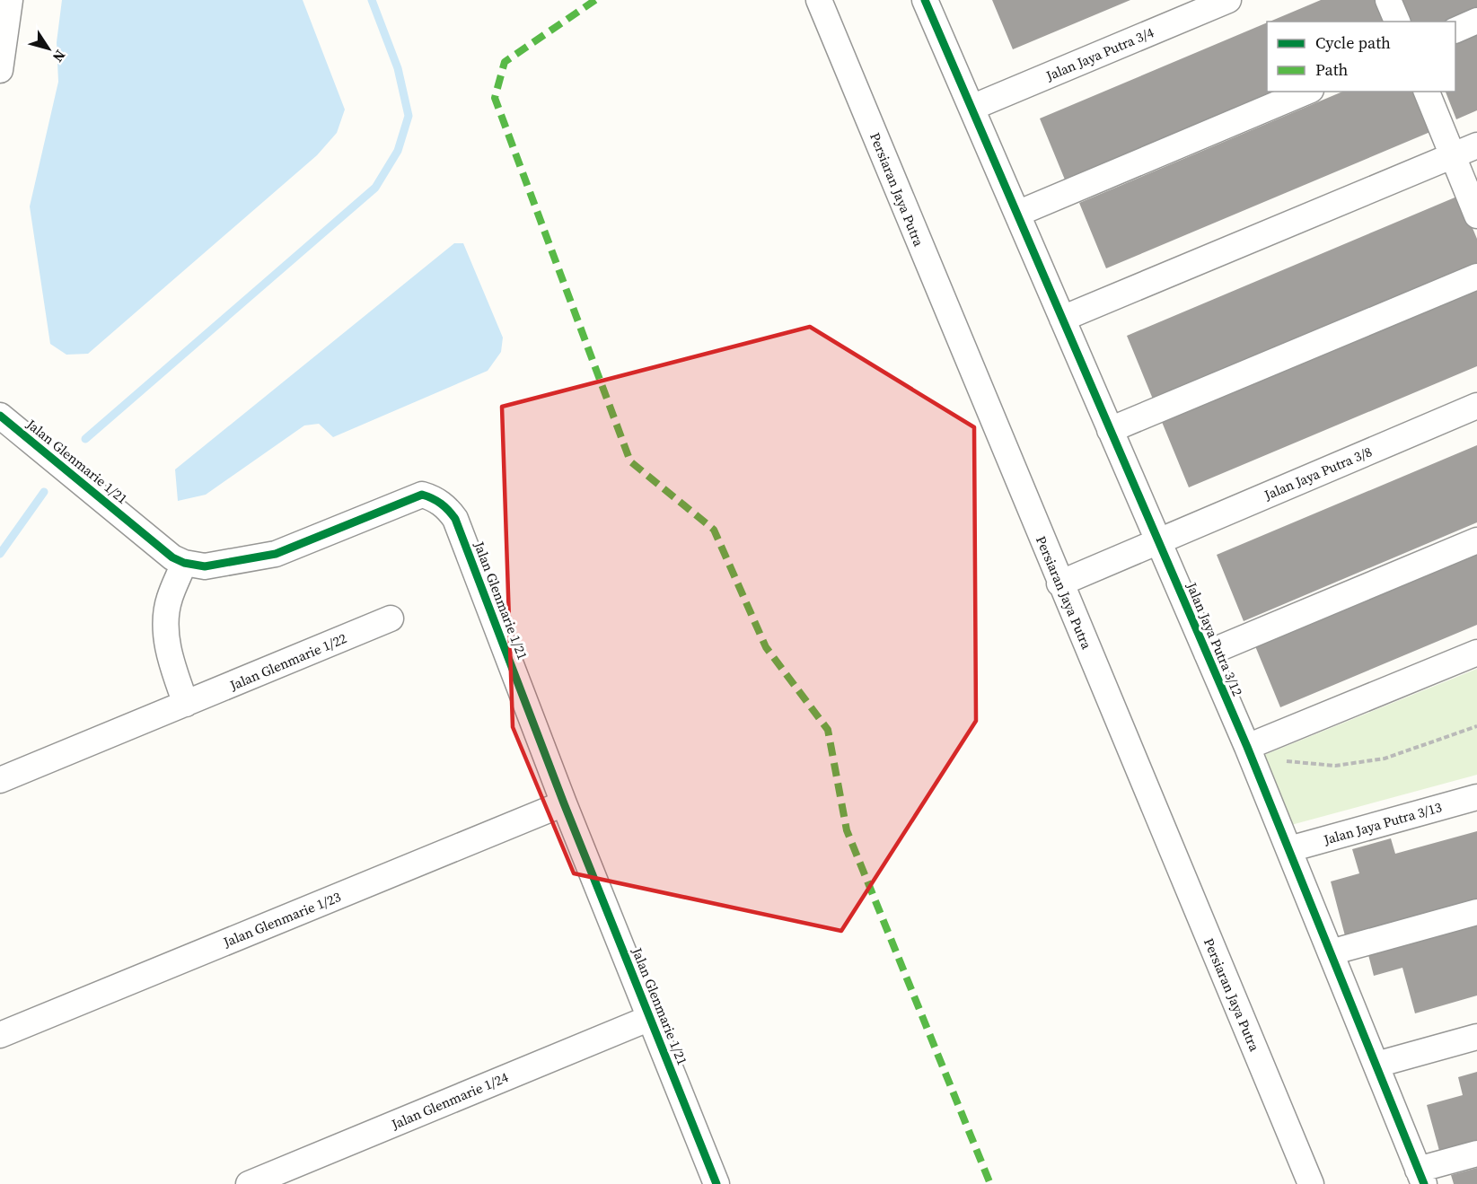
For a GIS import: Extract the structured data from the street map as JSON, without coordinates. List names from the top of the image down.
{
  "streets": {
    "street": [
      "Jalan Jaya Putra 3/4",
      "Persiaran Jaya Putra",
      "Jalan Glenmarie 1/21",
      "Jalan Jaya Putra 3/8",
      "Jalan Jaya Putra 3/12",
      "Jalan Glenmarie 1/22",
      "Jalan Jaya Putra 3/13",
      "Jalan Glenmarie 1/23",
      "Jalan Glenmarie 1/24"
    ]
  },
  "crossings": [
    ["Jalan Jaya Putra 3/4", "Jalan Jaya Putra 3/12"],
    ["Persiaran Jaya Putra", "Jalan Jaya Putra 3/8"],
    ["Jalan Glenmarie 1/21", "Jalan Glenmarie 1/23"],
    ["Jalan Glenmarie 1/21", "Jalan Glenmarie 1/24"],
    ["Jalan Jaya Putra 3/8", "Jalan Jaya Putra 3/12"],
    ["Jalan Jaya Putra 3/12", "Jalan Jaya Putra 3/13"]
  ],
  "legend": ["Cycle path", "Path"],
  "north": "bottom right"
}
